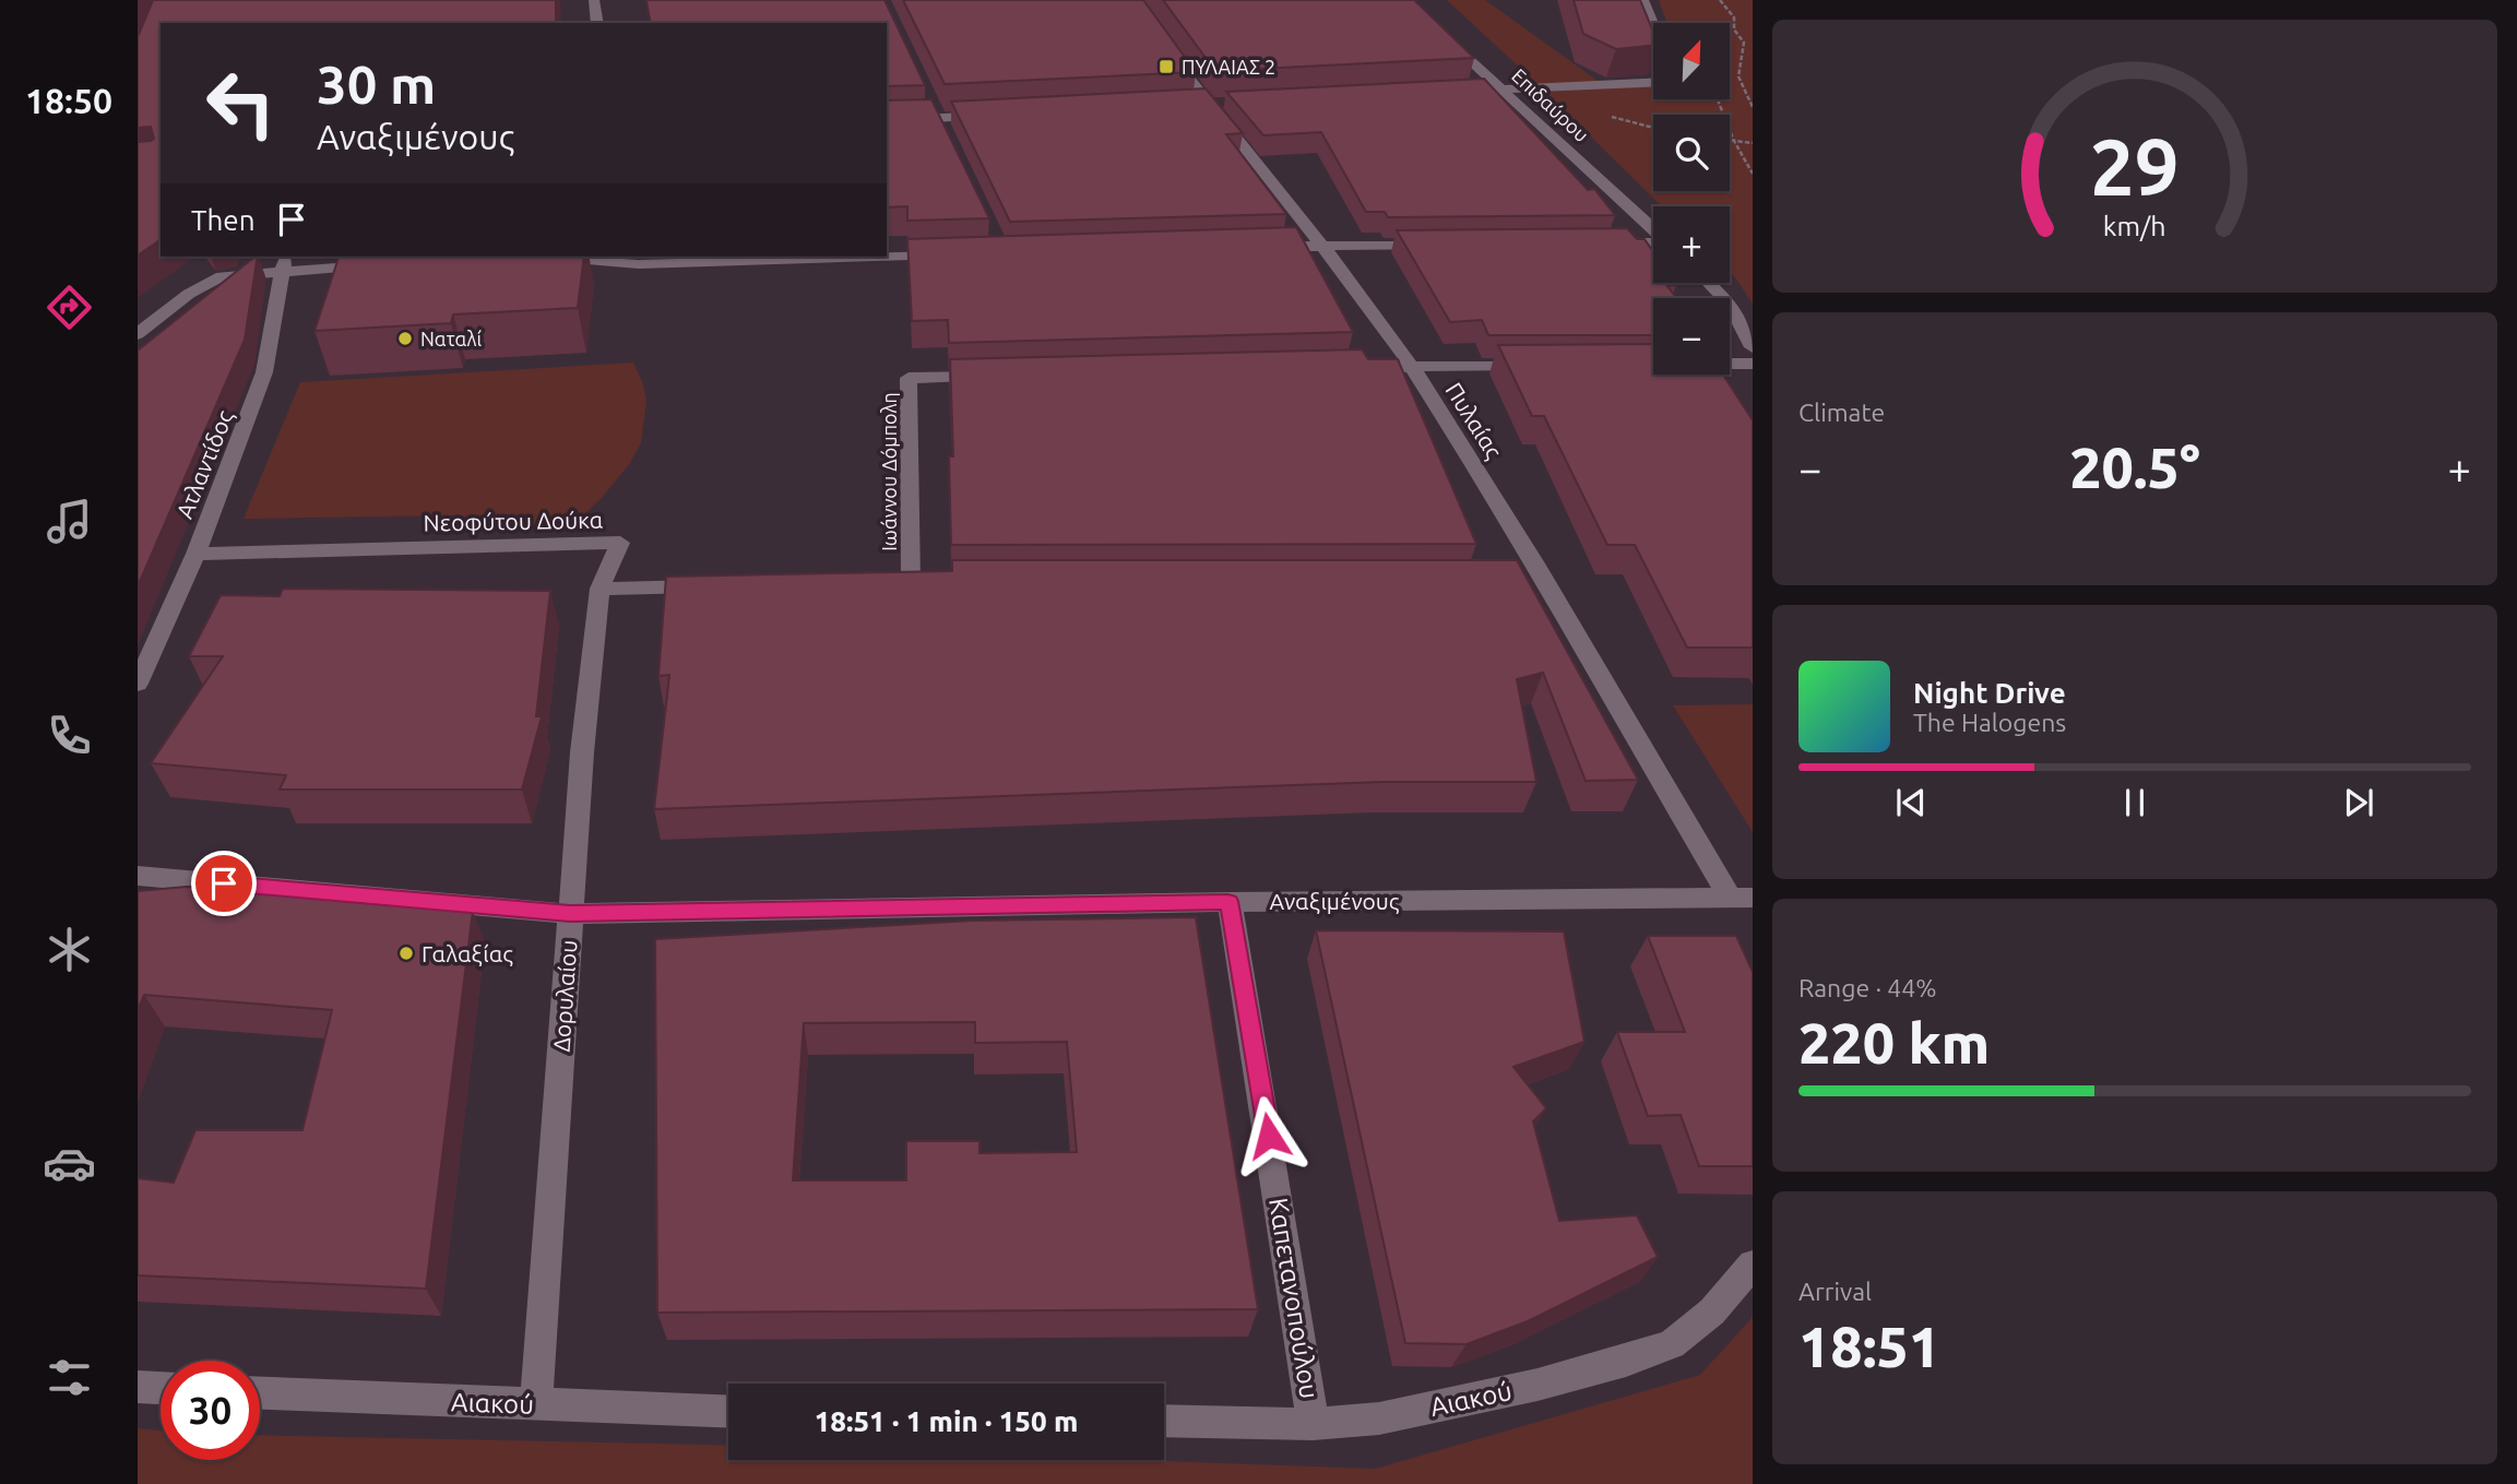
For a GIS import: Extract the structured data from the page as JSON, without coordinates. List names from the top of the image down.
{
  "streets": {
    "street": [
      "Επιδαύρου",
      "Πυλαίας",
      "Ατλαντίδος",
      "Ιωάννου Δόμπολη",
      "Νεοφύτου Δούκα",
      "Αναξιμένους",
      "Δορυλαίου",
      "Καπετανοπούλου",
      "Αιακού"
    ]
  },
  "crossings": [
    ["Πυλαίας", "Αναξιμένους"],
    ["Ατλαντίδος", "Νεοφύτου Δούκα"],
    ["Νεοφύτου Δούκα", "Δορυλαίου"],
    ["Αναξιμένους", "Δορυλαίου"],
    ["Αναξιμένους", "Καπετανοπούλου"],
    ["Δορυλαίου", "Αιακού"],
    ["Καπετανοπούλου", "Αιακού"]
  ],
  "places": {
    "transit": ["ΠΥΛΑΙΑΣ 2"],
    "other": ["Ναταλί", "Γαλαξίας"]
  },
  "north": "top right",
  "page": {
    "tabs": "18:50",
    "map_buttons": ["+", "−"],
    "turn": ["30 m", "Αναξιμένους"],
    "then": "Then",
    "tile": [
      "Climate",
      ["Range · 44%", "220 km"],
      ["Arrival", "18:51"]
    ],
    "heat": ["−", "20.5°", "+"],
    "song": ["Night Drive", "The Halogens"],
    "limit": "30",
    "trip": "18:51 · 1 min · 150 m",
    "gauge": ["29", "km/h"]
  }
}
